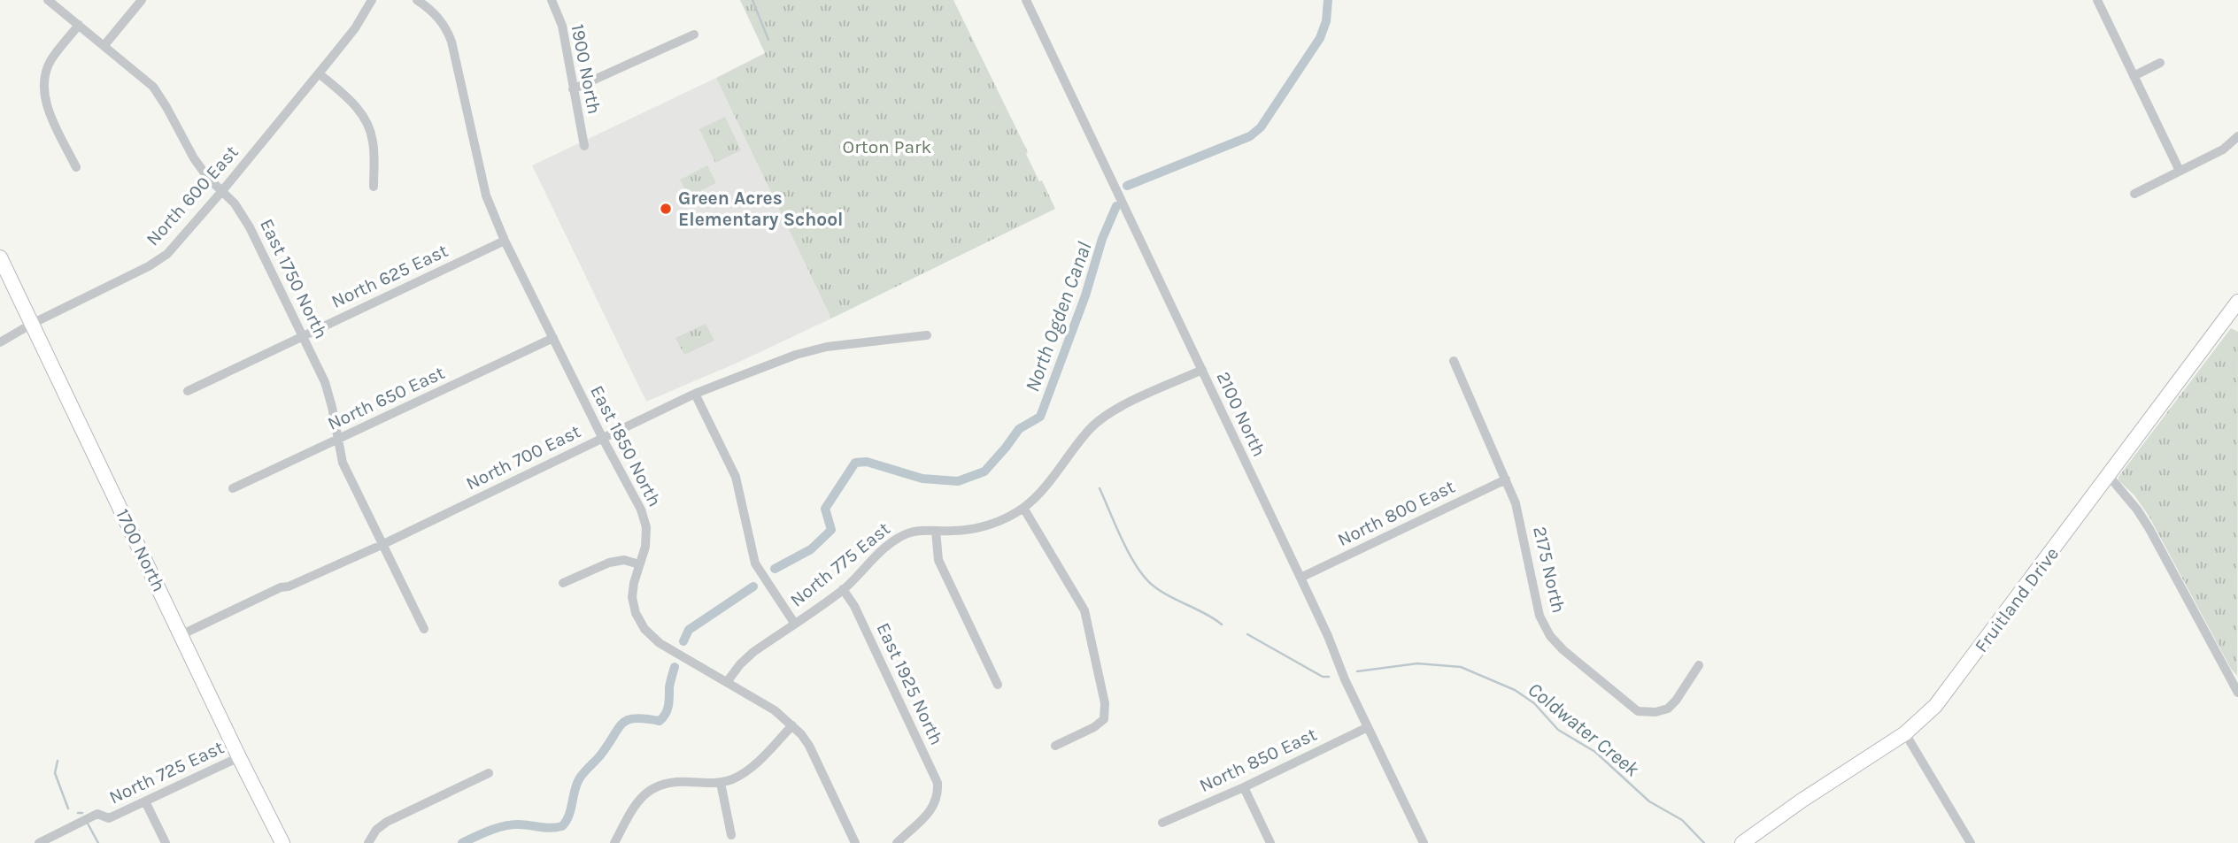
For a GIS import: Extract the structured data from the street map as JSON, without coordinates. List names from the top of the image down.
{
  "streets": {
    "street": [
      "1900 North",
      "North 600 East",
      "North 625 East",
      "East 1750 North",
      "North 650 East",
      "2100 North",
      "East 1850 North",
      "North 700 East",
      "North 800 East",
      "1700 North",
      "North 775 East",
      "2175 North",
      "Fruitland Drive",
      "East 1925 North",
      "North 850 East",
      "North 725 East"
    ]
  },
  "crossings": [
    ["North 600 East", "East 1750 North"],
    ["North 600 East", "1700 North"],
    ["North 625 East", "East 1750 North"],
    ["North 625 East", "East 1850 North"],
    ["East 1750 North", "North 650 East"],
    ["East 1750 North", "North 700 East"],
    ["North 650 East", "East 1850 North"],
    ["2100 North", "North 800 East"],
    ["2100 North", "North 775 East"],
    ["2100 North", "North 850 East"],
    ["East 1850 North", "North 700 East"],
    ["East 1850 North", "North 775 East"],
    ["North 700 East", "1700 North"],
    ["North 800 East", "2175 North"],
    ["1700 North", "North 725 East"],
    ["North 775 East", "East 1925 North"]
  ],
  "water": ["North Ogden Canal", "Coldwater Creek"],
  "parks": ["Orton Park"],
  "places": ["Green Acres Elementary School"]
}
